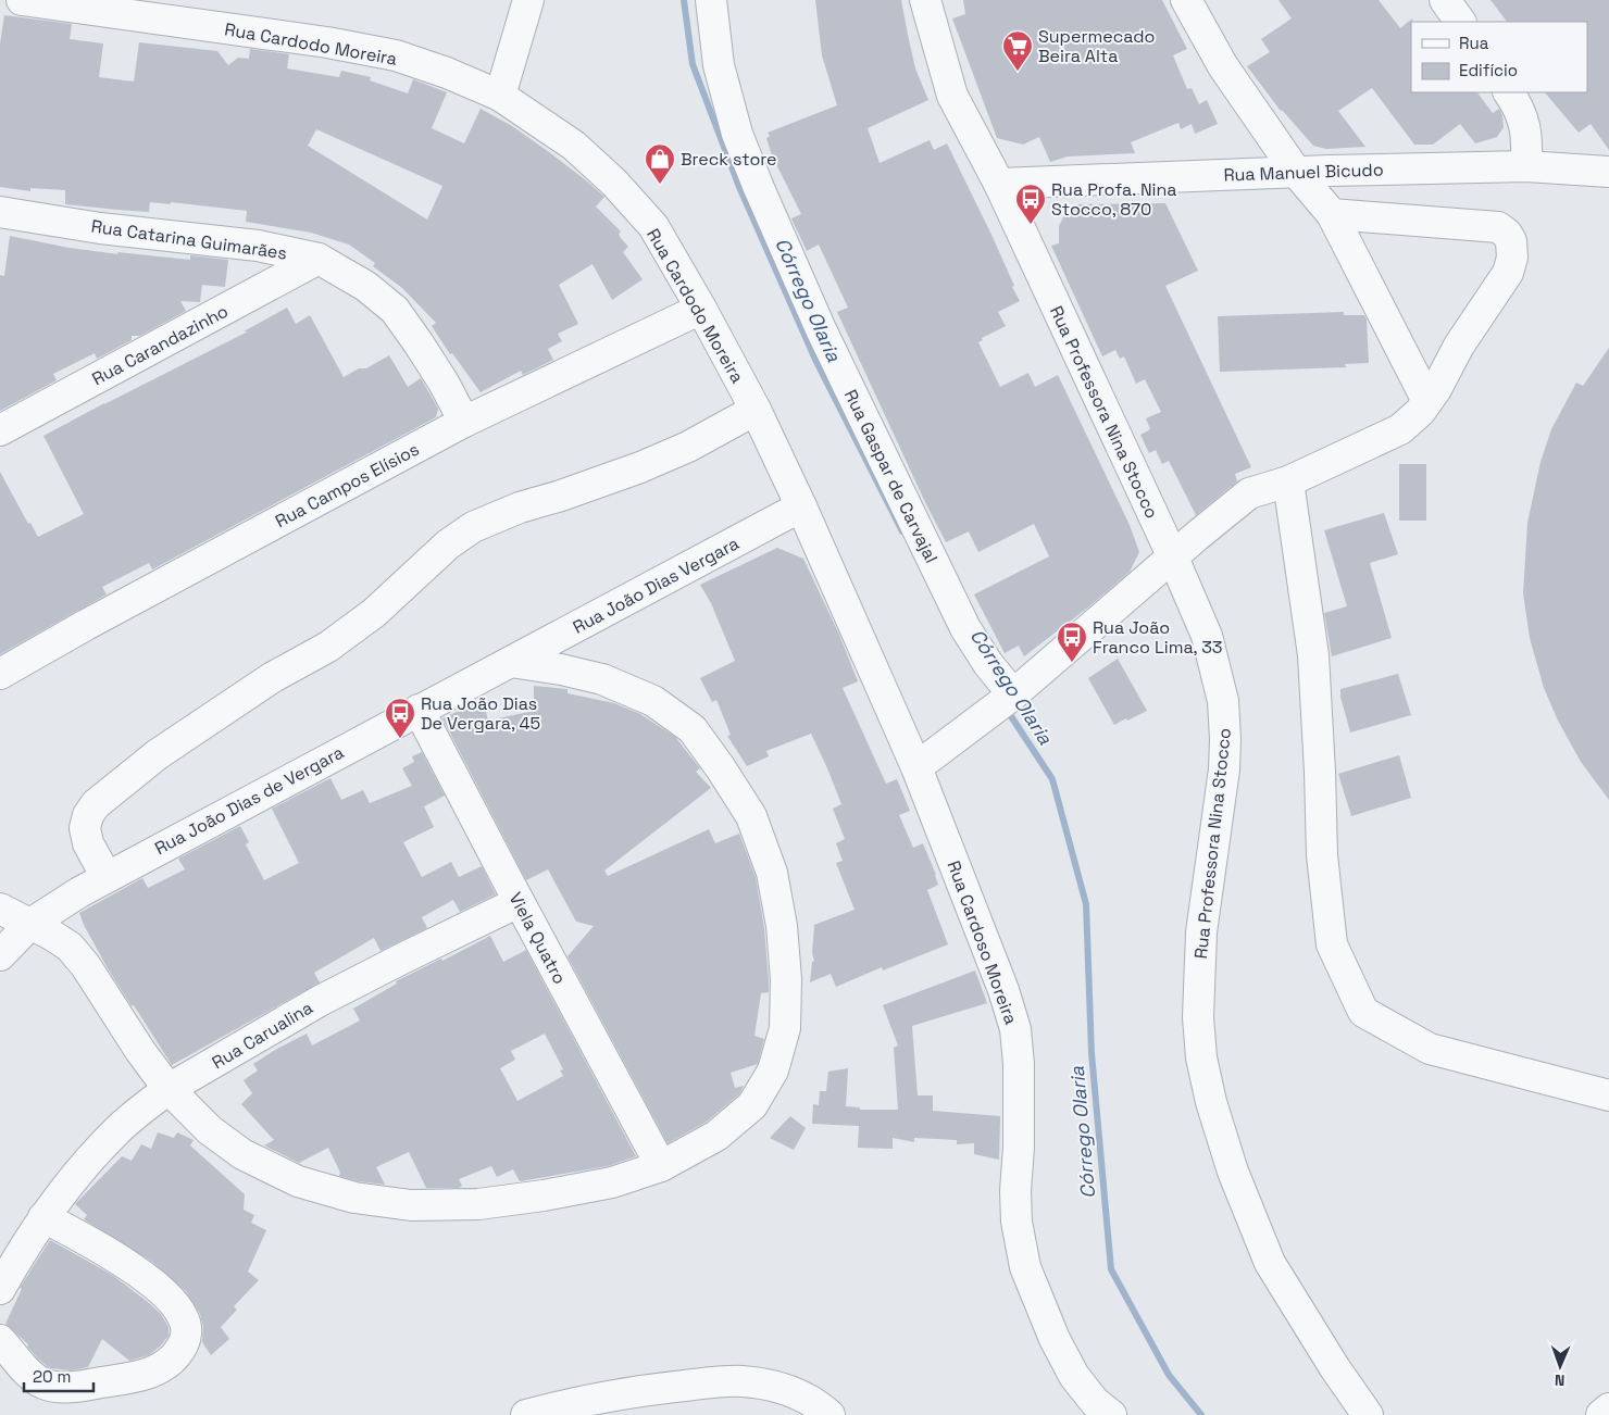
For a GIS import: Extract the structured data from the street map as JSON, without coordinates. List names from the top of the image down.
{
  "streets": {
    "street": [
      "Rua Cardodo Moreira",
      "Rua Manuel Bicudo",
      "Rua Catarina Guimarães",
      "Rua Carandazinho",
      "Rua Professora Nina Stocco",
      "Rua Gaspar de Carvajal",
      "Rua Campos Elísios",
      "Rua João Dias Vergara",
      "Rua João Dias de Vergara",
      "Viela Quatro",
      "Rua Cardoso Moreira",
      "Rua Carualina"
    ]
  },
  "crossings": [
    ["Rua Cardodo Moreira", "Rua Campos Elísios"],
    ["Rua Cardodo Moreira", "Rua João Dias Vergara"],
    ["Rua Cardodo Moreira", "Rua Cardoso Moreira"],
    ["Rua Manuel Bicudo", "Rua Professora Nina Stocco"],
    ["Rua Catarina Guimarães", "Rua Carandazinho"],
    ["Rua Catarina Guimarães", "Rua Campos Elísios"],
    ["Rua João Dias Vergara", "Rua João Dias de Vergara"],
    ["Rua João Dias Vergara", "Rua Cardoso Moreira"],
    ["Rua João Dias de Vergara", "Viela Quatro"],
    ["Viela Quatro", "Rua Carualina"]
  ],
  "water": ["Córrego Olaria"],
  "places": {
    "supermarket": ["Supermecado Beira Alta"],
    "shop": ["Breck store"],
    "bus stop": ["Rua Profa. Nina Stocco, 870", "Rua João Franco Lima, 33", "Rua João Dias De Vergara, 45"]
  },
  "legend": ["Rua", "Edifício"],
  "scale_bar": "20 m",
  "north": "bottom"
}
